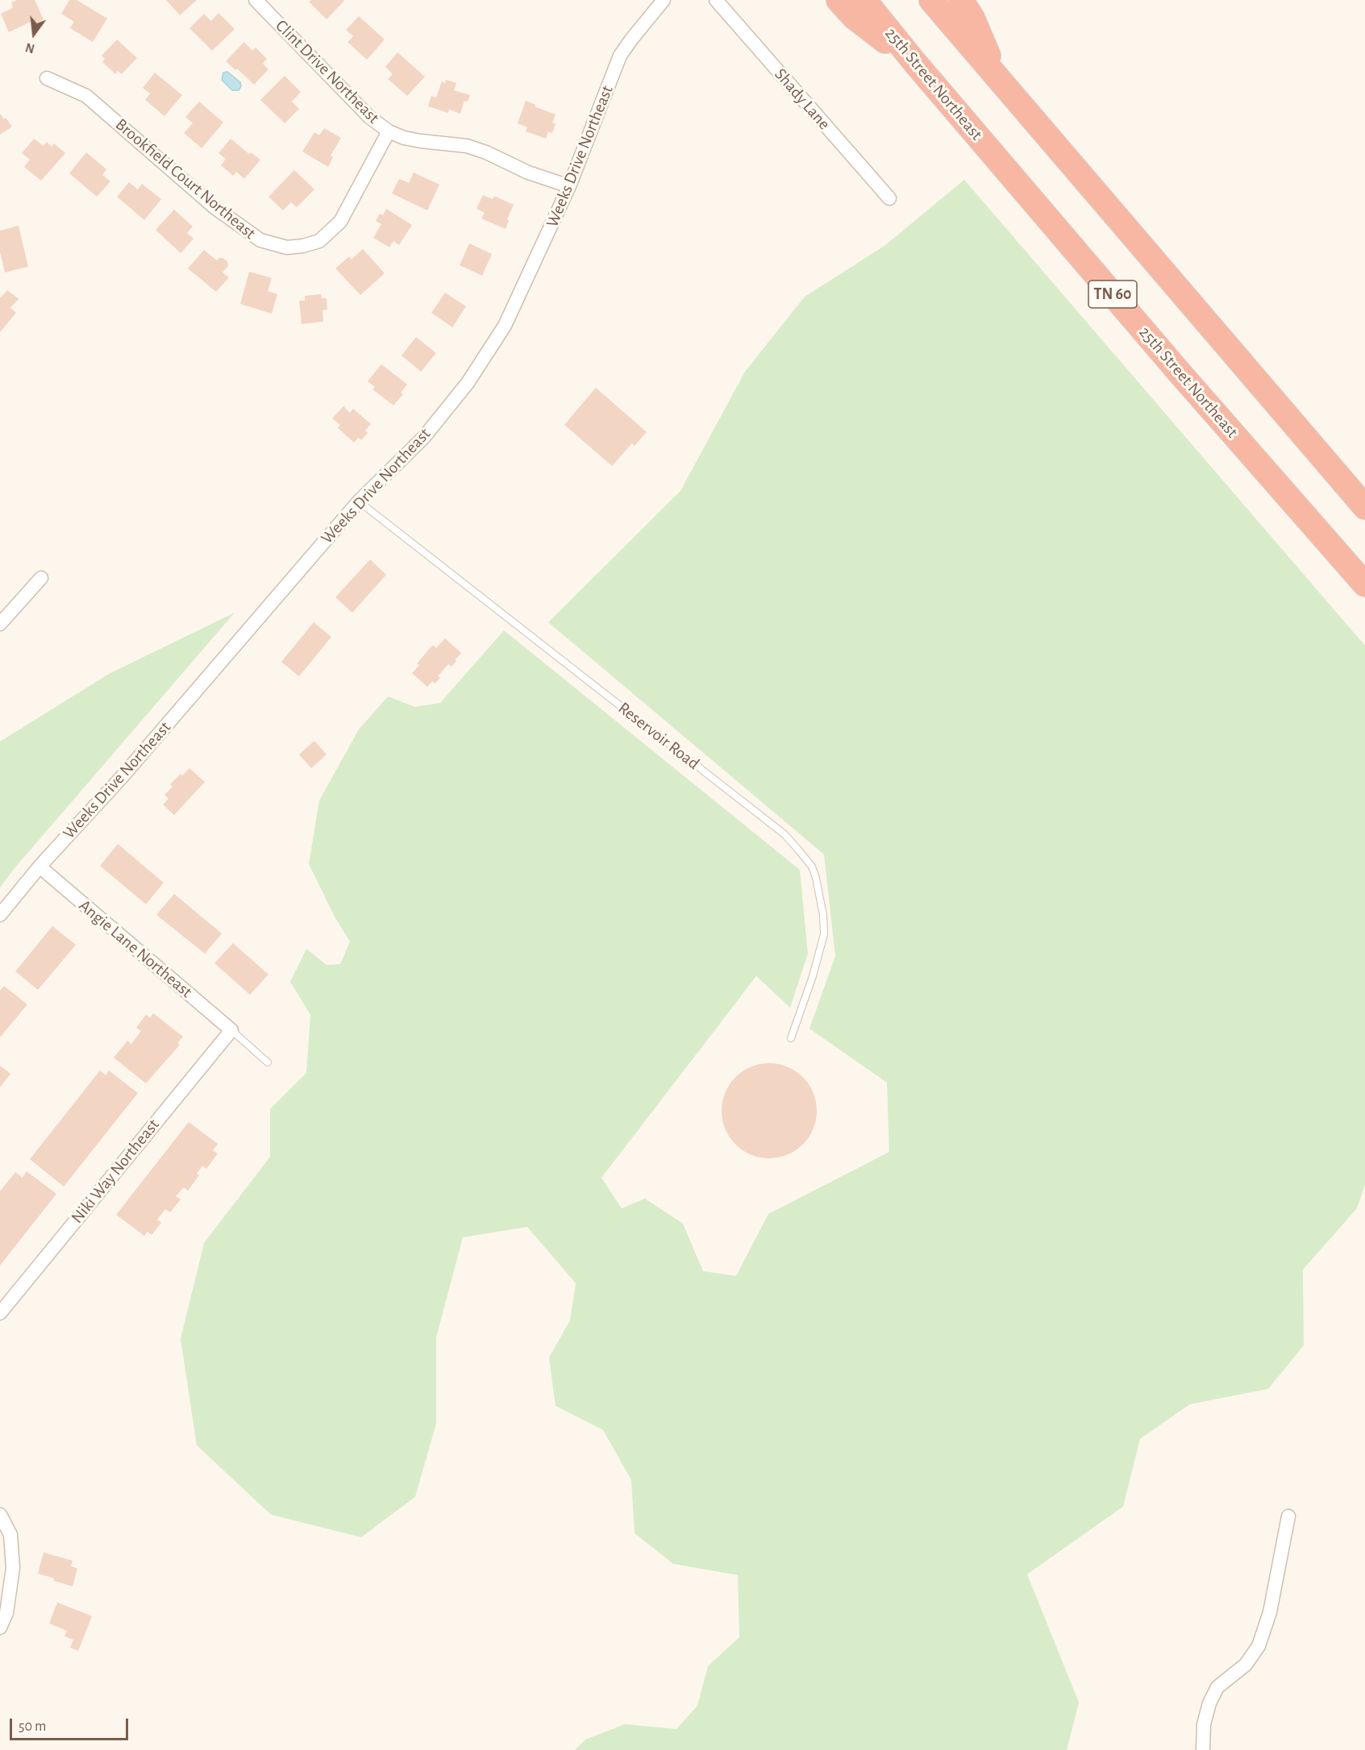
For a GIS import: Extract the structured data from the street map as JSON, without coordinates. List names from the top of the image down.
{
  "streets": {
    "highway": ["25th Street Northeast", "TN 60"],
    "street": [
      "Clint Drive Northeast",
      "Shady Lane",
      "Weeks Drive Northeast",
      "Brookfield Court Northeast",
      "Angie Lane Northeast",
      "Niki Way Northeast"
    ],
    "lane": ["Reservoir Road"]
  },
  "crossings": [
    ["Clint Drive Northeast", "Weeks Drive Northeast"],
    ["Clint Drive Northeast", "Brookfield Court Northeast"],
    ["Weeks Drive Northeast", "Reservoir Road"],
    ["Weeks Drive Northeast", "Angie Lane Northeast"],
    ["Angie Lane Northeast", "Niki Way Northeast"]
  ],
  "scale_bar": "50 m",
  "north": "bottom"
}
